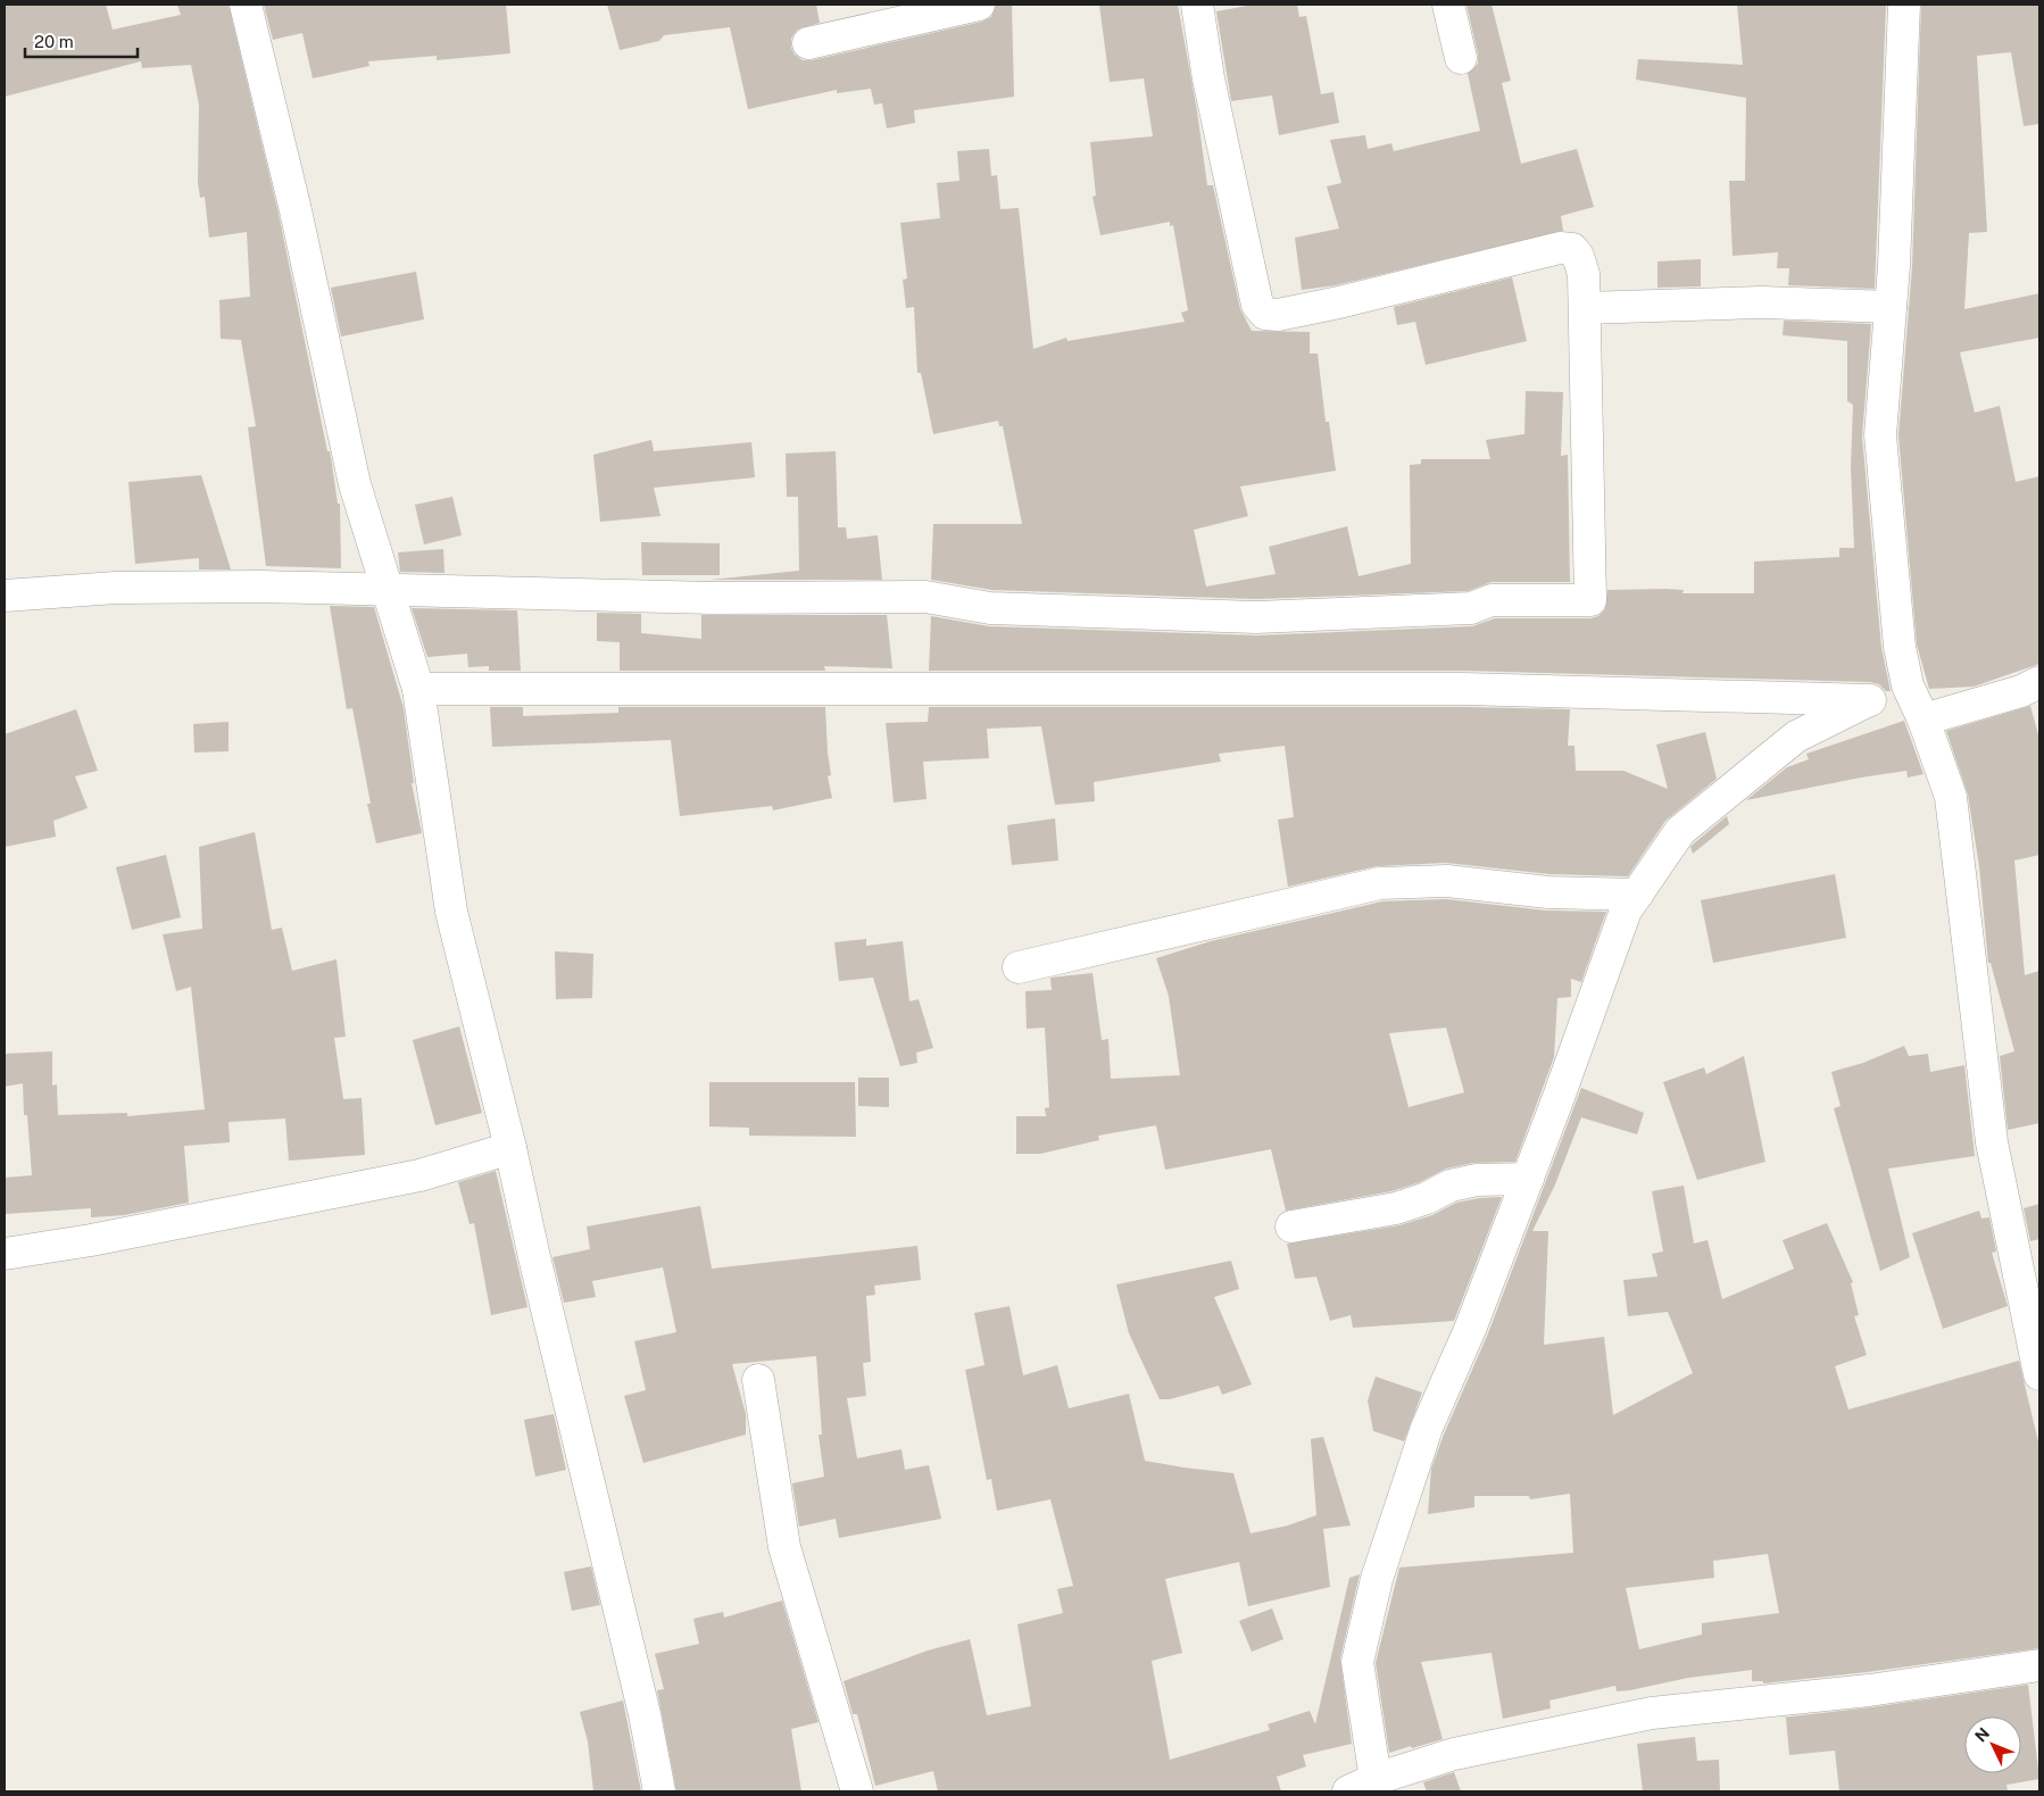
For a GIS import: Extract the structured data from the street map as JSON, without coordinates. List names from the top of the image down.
{
  "scale_bar": "20 m",
  "north": "top left"
}
